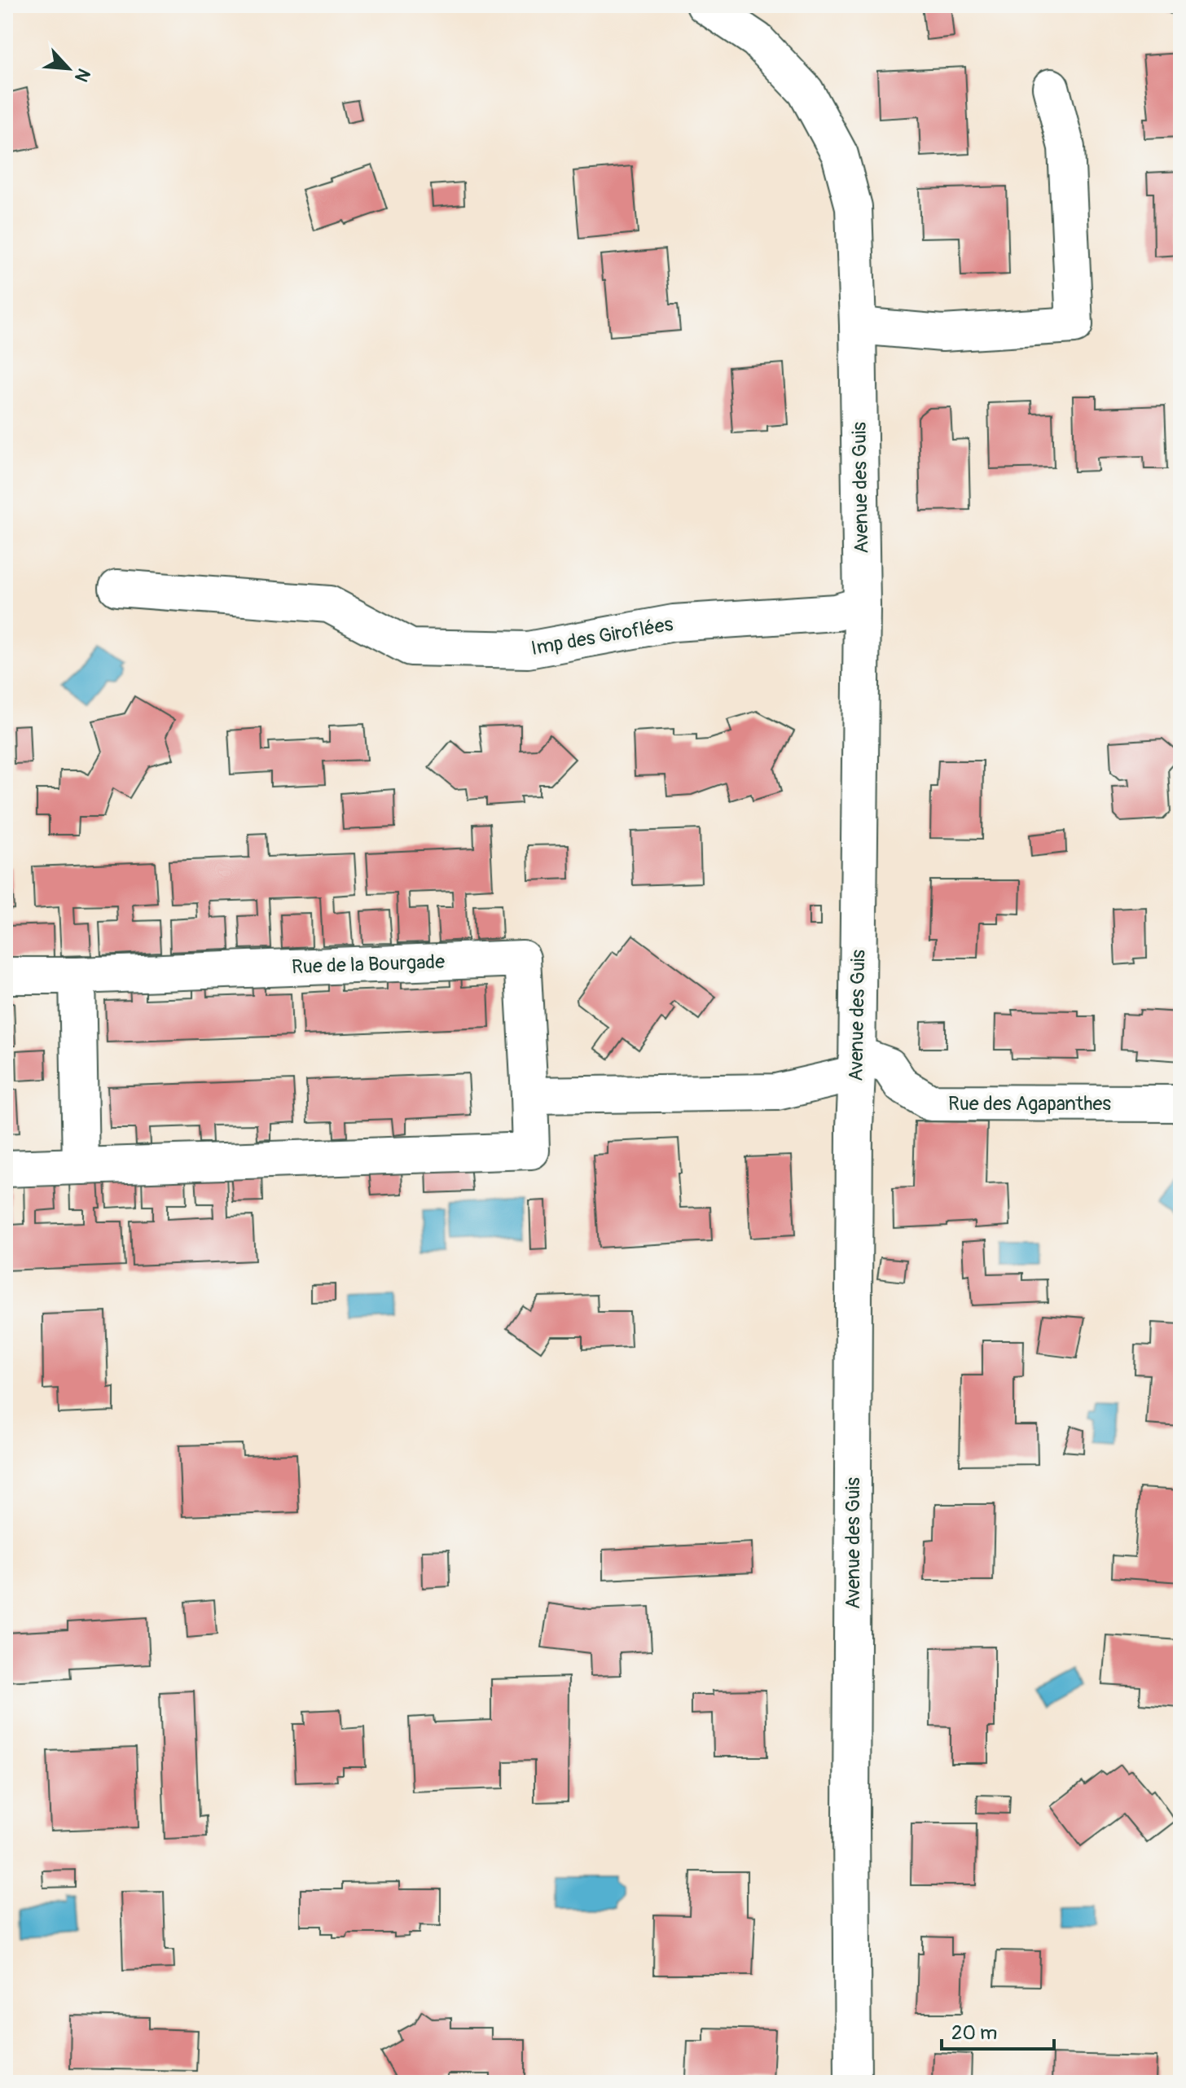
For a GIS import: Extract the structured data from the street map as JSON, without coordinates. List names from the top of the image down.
{
  "streets": {
    "street": [
      "Avenue des Guis",
      "Imp des Giroflées",
      "Rue de la Bourgade",
      "Rue des Agapanthes"
    ]
  },
  "crossings": [
    ["Avenue des Guis", "Imp des Giroflées"],
    ["Avenue des Guis", "Rue des Agapanthes"]
  ],
  "scale_bar": "20 m",
  "north": "bottom right"
}
